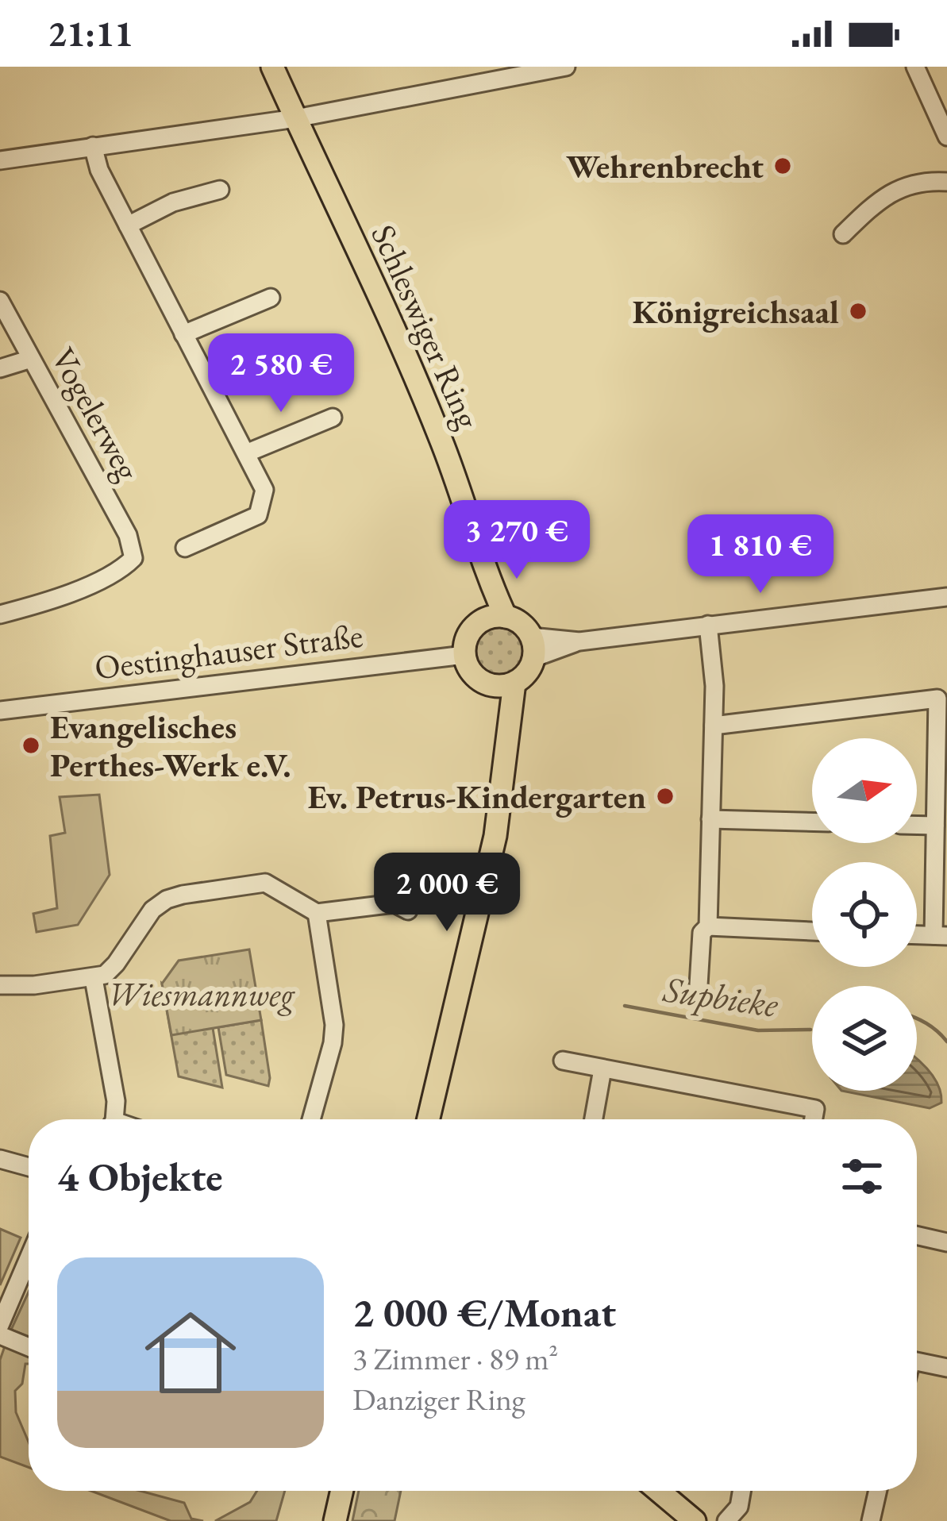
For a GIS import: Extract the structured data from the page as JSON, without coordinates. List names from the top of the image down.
{
  "streets": {
    "main road": ["Schleswiger Ring"],
    "street": ["Vogelerweg", "Oestinghauser Straße"]
  },
  "crossings": [
    ["Schleswiger Ring", "Oestinghauser Straße"]
  ],
  "water": ["Supbieke"],
  "parks": ["Wiesmannweg"],
  "places": [
    "Wehrenbrecht",
    "Königreichsaal",
    "Evangelisches Perthes-Werk e.V.",
    "Ev. Petrus-Kindergarten"
  ],
  "north": "right",
  "page": {
    "status": "21:11",
    "price": [
      "2 580 €",
      "3 270 €",
      "1 810 €",
      "2 000 €"
    ],
    "heading": "4 Objekte",
    "list": [
      {
        "name": "2 000 €/Monat",
        "note": "3 Zimmer · 89 m² · Danziger Ring"
      }
    ]
  }
}
